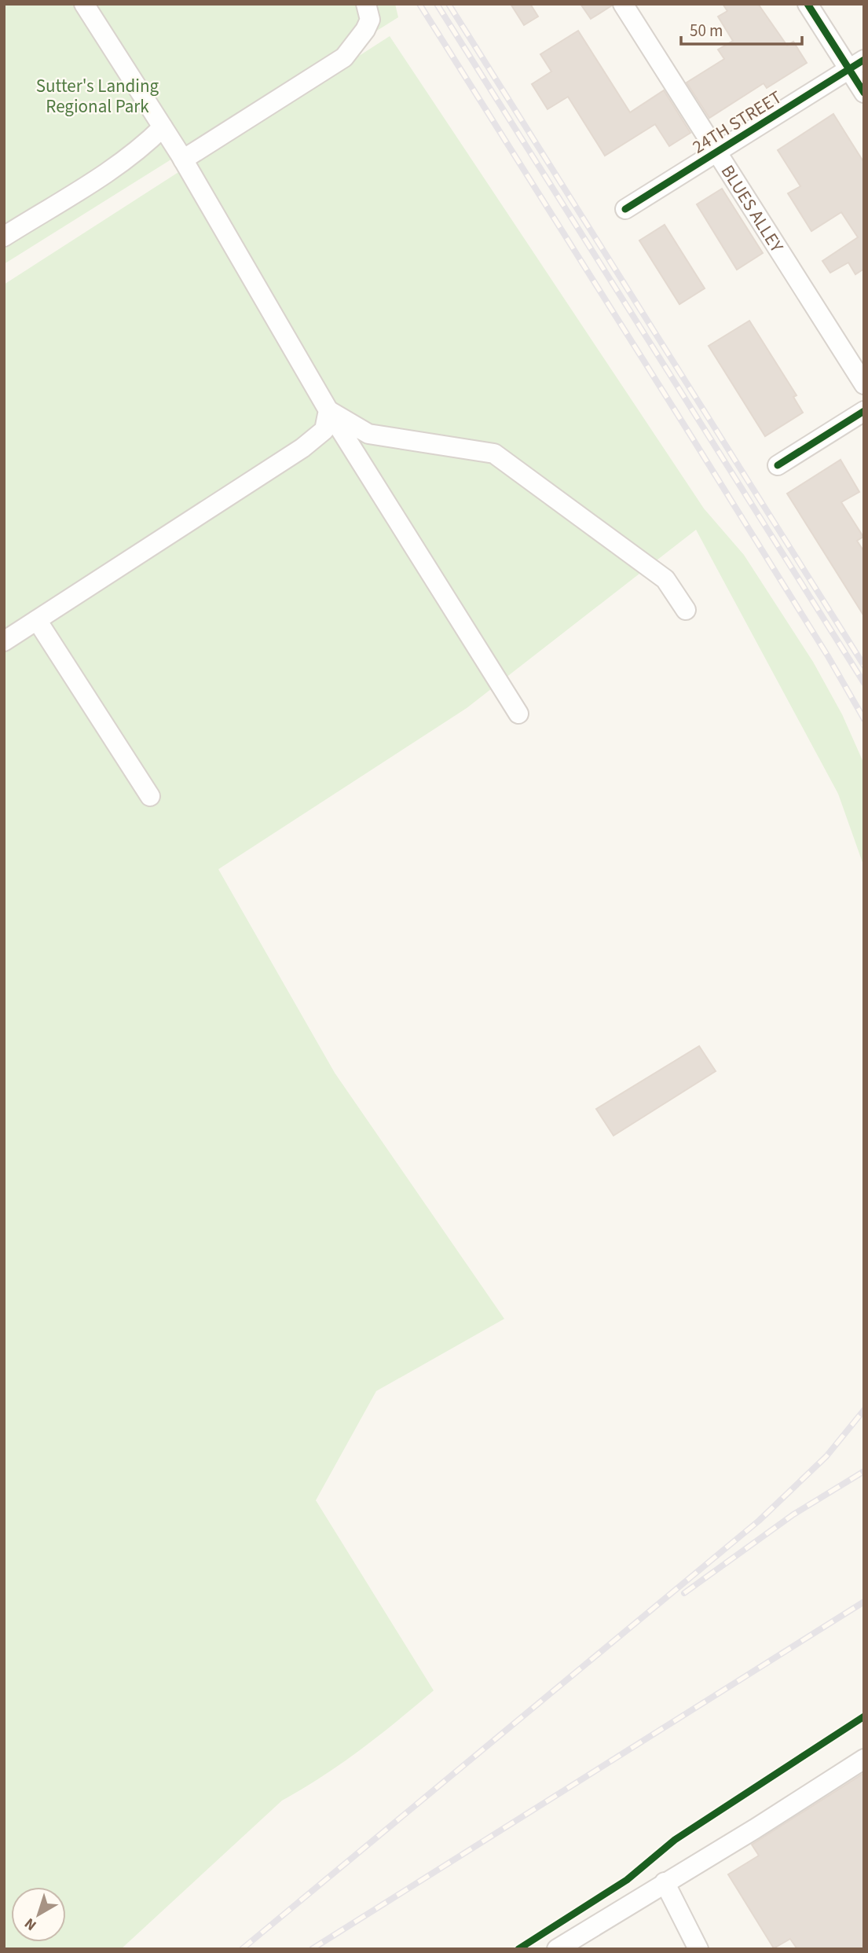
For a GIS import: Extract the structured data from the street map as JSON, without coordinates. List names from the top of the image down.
{
  "streets": {
    "street": ["24TH STREET", "BLUES ALLEY"]
  },
  "crossings": [
    ["24TH STREET", "BLUES ALLEY"]
  ],
  "parks": ["Sutter's Landing Regional Park"],
  "scale_bar": "50 m",
  "north": "bottom left"
}
